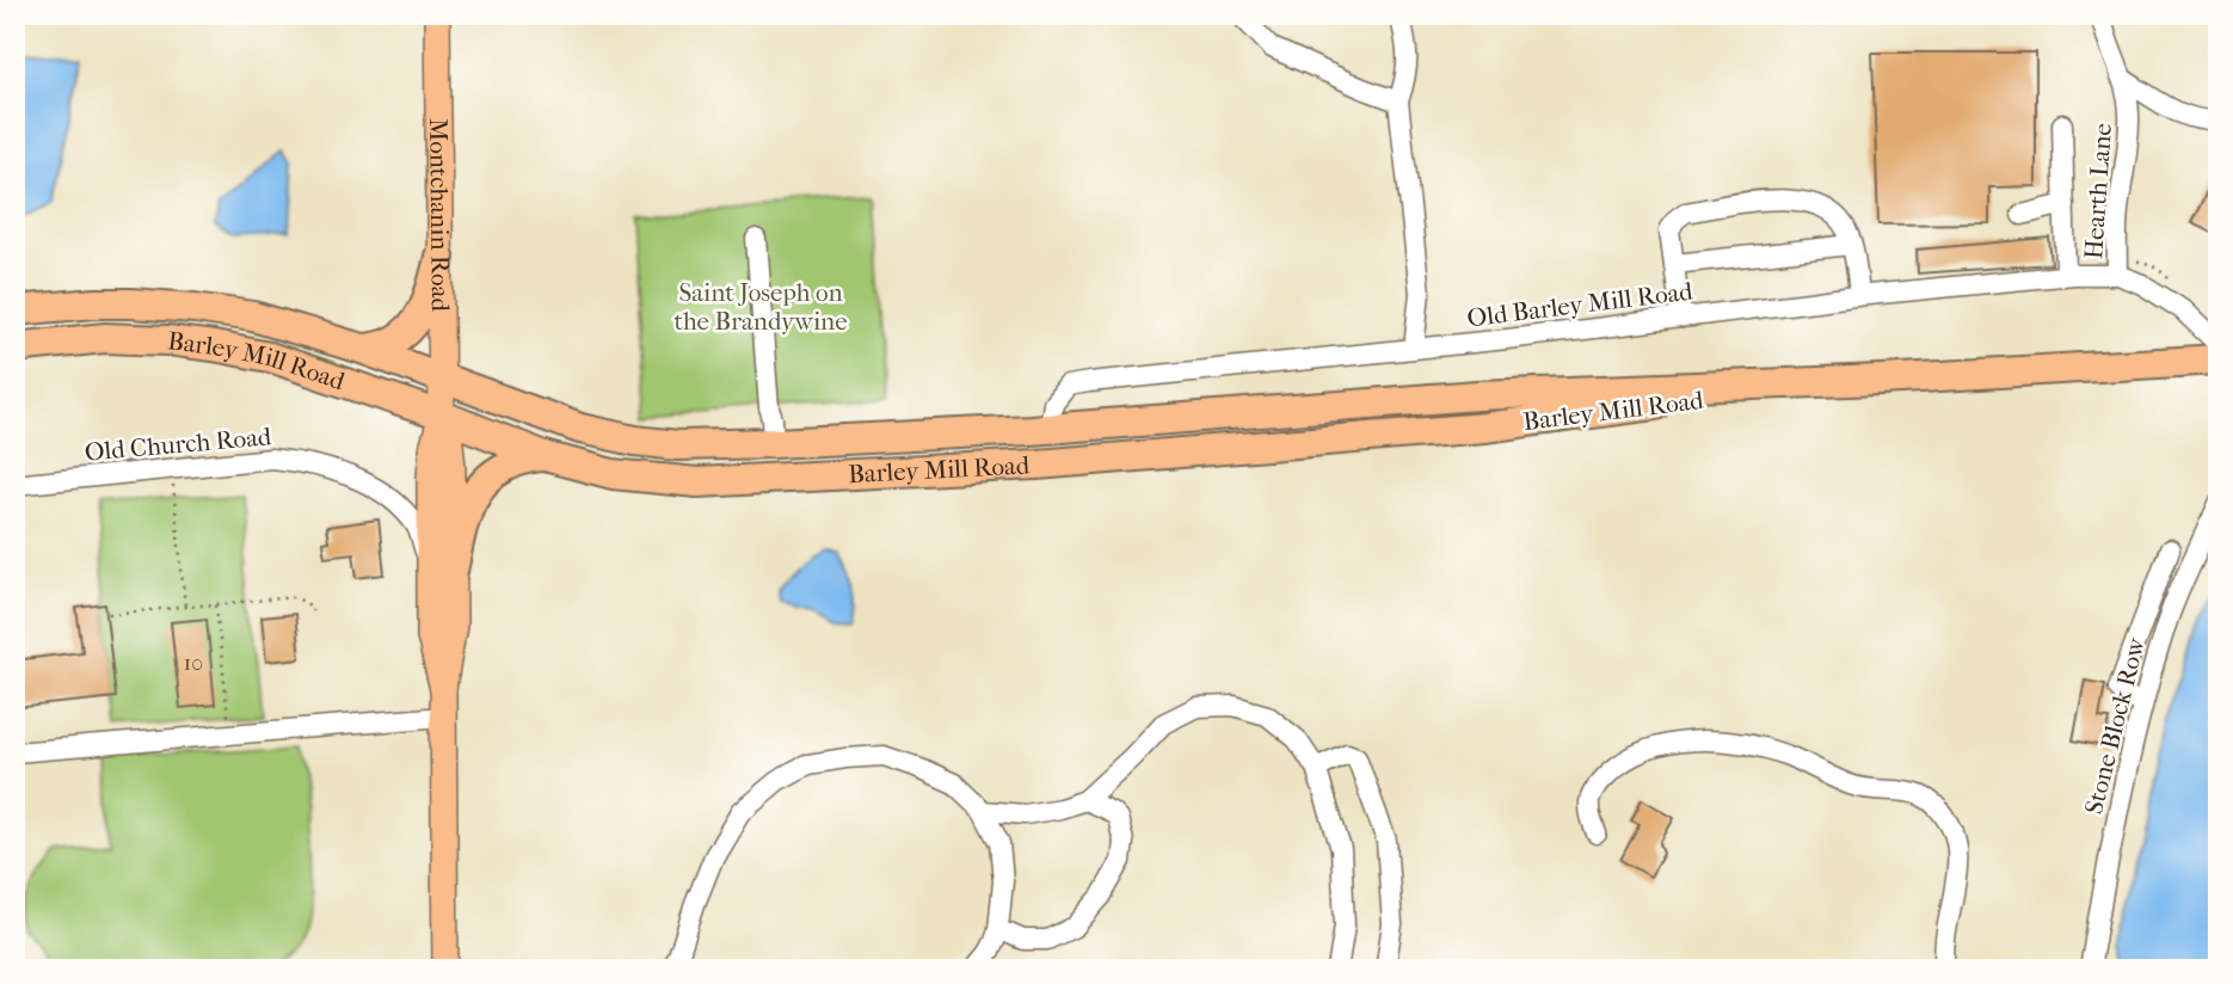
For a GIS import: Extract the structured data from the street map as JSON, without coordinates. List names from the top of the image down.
{
  "streets": {
    "highway": ["Barley Mill Road"],
    "main road": ["Montchanin Road"],
    "street": [
      "Hearth Lane",
      "Old Barley Mill Road",
      "Old Church Road",
      "Stone Block Row"
    ]
  },
  "crossings": [
    ["Hearth Lane", "Old Barley Mill Road"],
    ["Montchanin Road", "Barley Mill Road"],
    ["Montchanin Road", "Old Church Road"],
    ["Old Barley Mill Road", "Barley Mill Road"]
  ],
  "parks": ["Saint Joseph on the Brandywine"],
  "house_numbers": ["10"]
}
